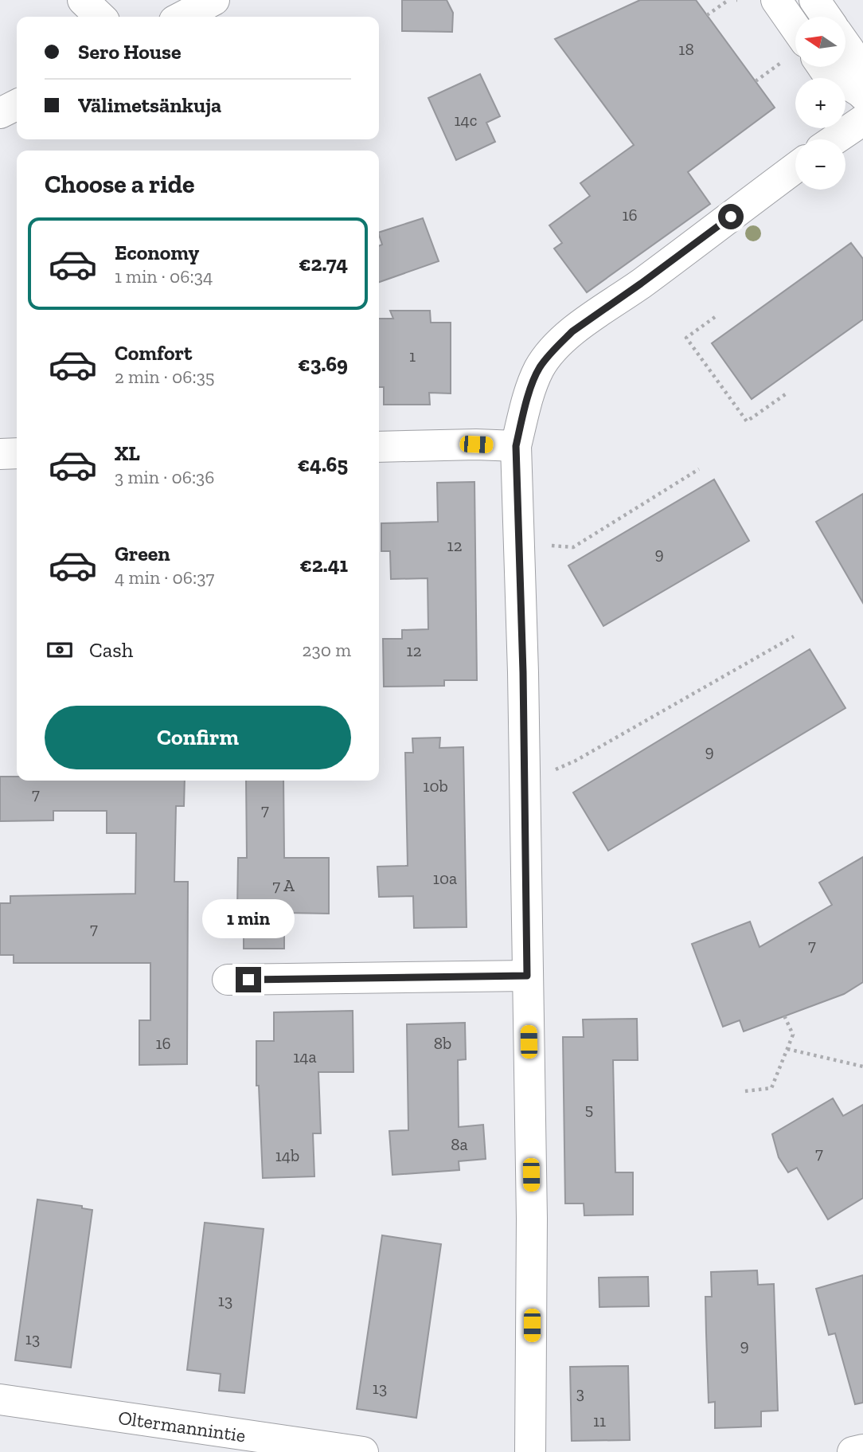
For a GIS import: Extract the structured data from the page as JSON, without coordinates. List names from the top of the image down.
{
  "streets": {
    "street": ["Oltermannintie"]
  },
  "house_numbers": [
    "18",
    "14c",
    "16",
    "1",
    "12",
    "9",
    "12",
    "9",
    "10b",
    "7",
    "7",
    "10a",
    "7 A",
    "7",
    "7",
    "16",
    "8b",
    "14a",
    "5",
    "8a",
    "7",
    "14b",
    "13",
    "13",
    "9",
    "13",
    "3",
    "11"
  ],
  "north": "left",
  "page": {
    "map_buttons": ["+", "−"],
    "banner": ["Sero House", "Välimetsänkuja"],
    "heading": "Choose a ride",
    "list": [
      {
        "name": "Economy",
        "note": "1 min · 06:34",
        "value": "€2.74"
      },
      {
        "name": "Comfort",
        "note": "2 min · 06:35",
        "value": "€3.69"
      },
      {
        "name": "XL",
        "note": "3 min · 06:36",
        "value": "€4.65"
      },
      {
        "name": "Green",
        "note": "4 min · 06:37",
        "value": "€2.41"
      }
    ],
    "pay": ["Cash", "230 m"],
    "buttons": "Confirm",
    "bubble": "1 min"
  }
}
